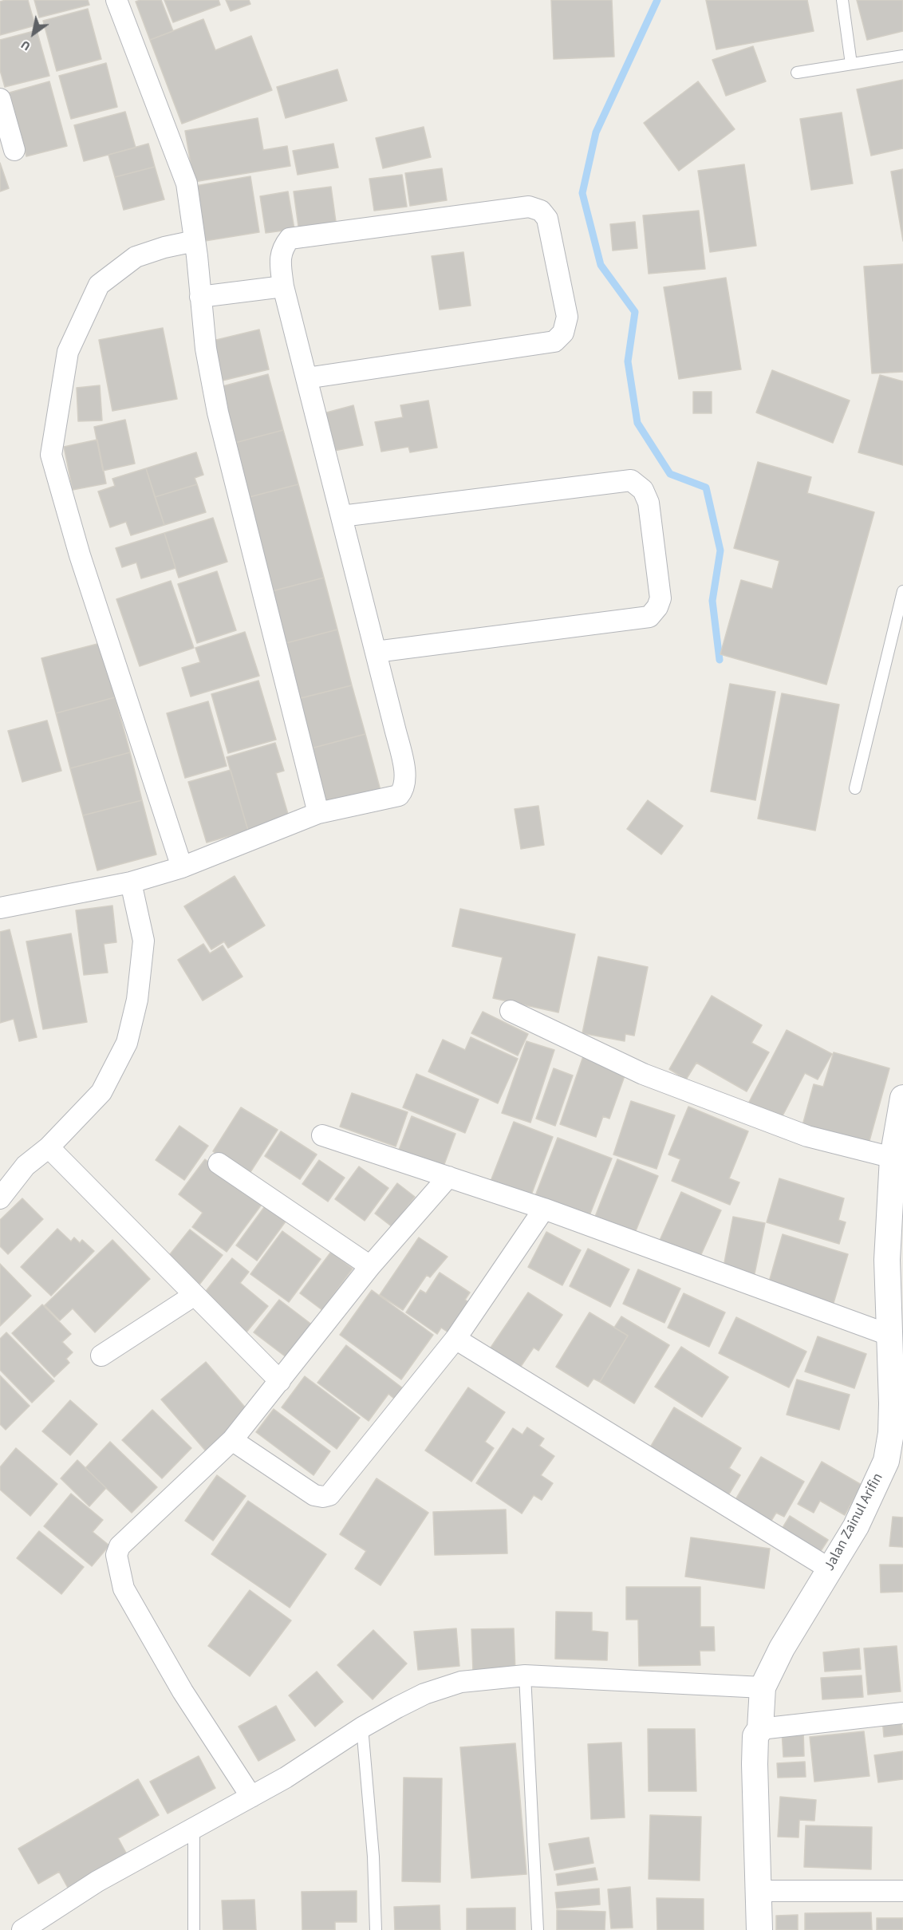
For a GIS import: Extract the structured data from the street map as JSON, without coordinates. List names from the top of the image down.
{
  "streets": {
    "street": ["Jalan Zainul Arifin"]
  },
  "north": "bottom left"
}
